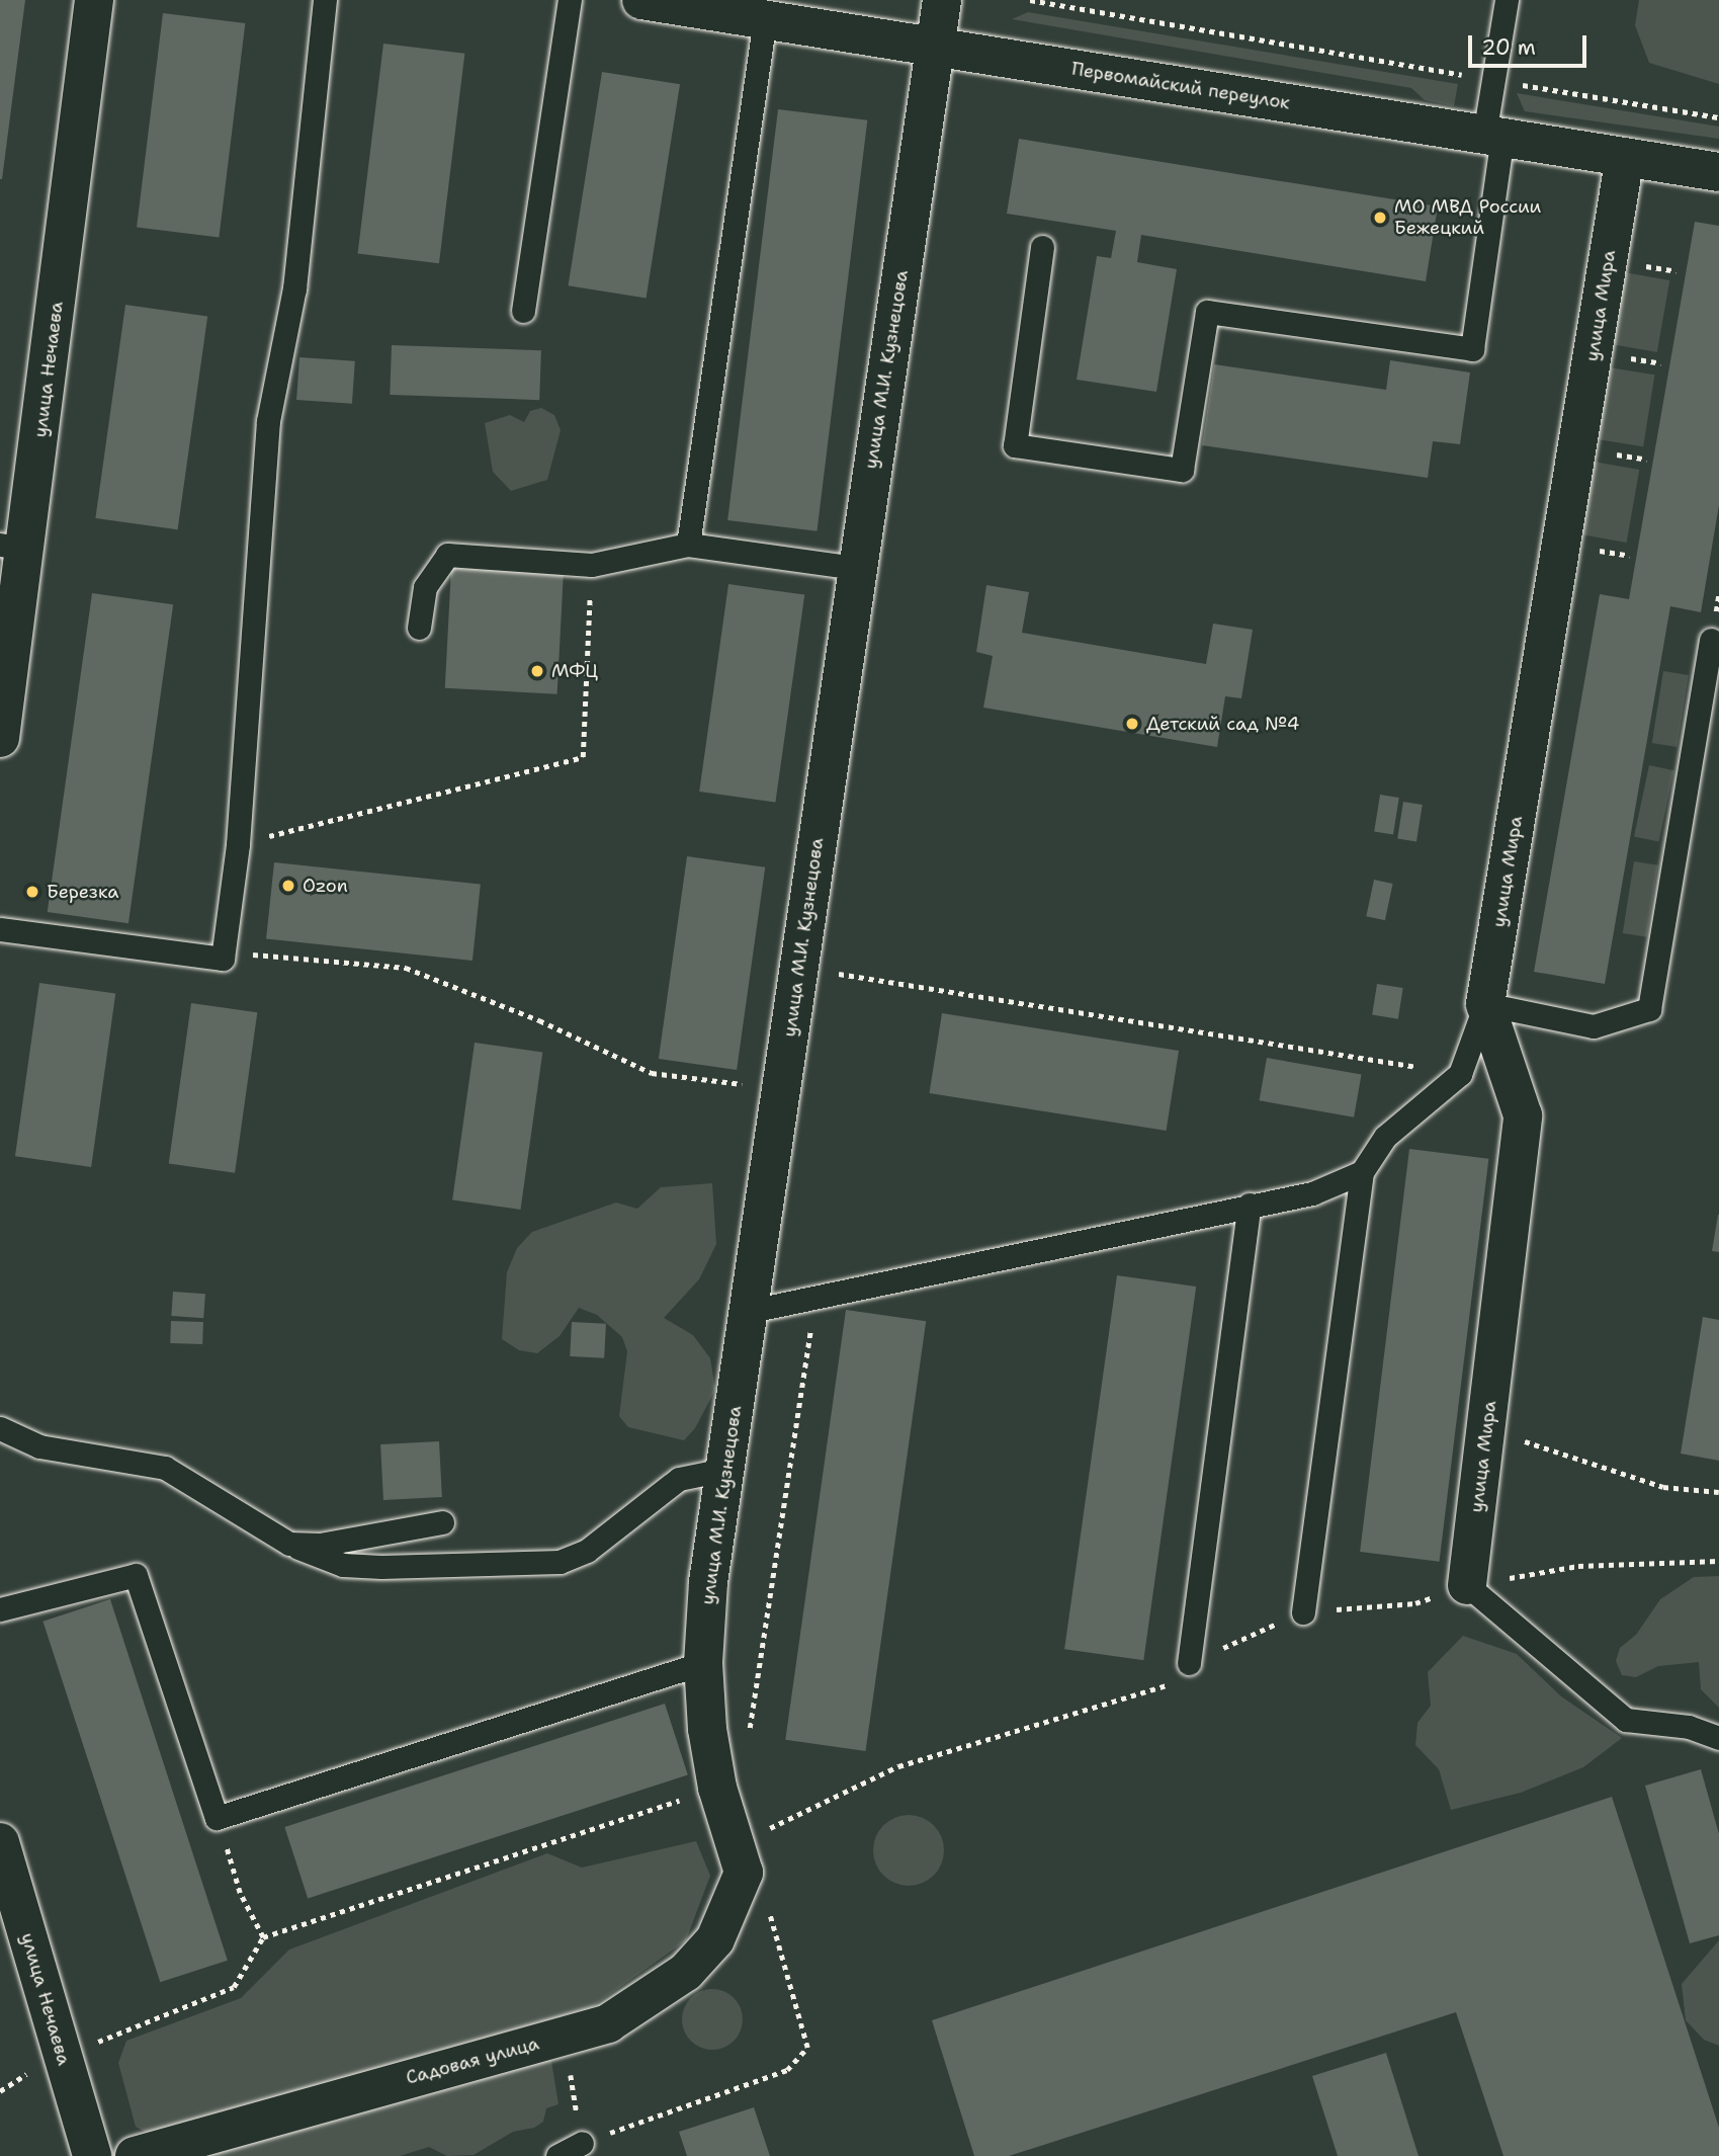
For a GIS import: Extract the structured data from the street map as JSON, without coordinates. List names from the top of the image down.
{
  "streets": {
    "street": [
      "Первомайский переулок",
      "улица Мира",
      "улица Нечаева",
      "улица М.И. Кузнецова",
      "Садовая улица"
    ]
  },
  "crossings": [
    ["Первомайский переулок", "улица Мира"],
    ["Первомайский переулок", "улица М.И. Кузнецова"],
    ["улица М.И. Кузнецова", "Садовая улица"]
  ],
  "places": [
    "МО МВД России Бежецкий",
    "МФЦ",
    "Детский сад №4",
    "Ozon",
    "Березка"
  ],
  "scale_bar": "20 m"
}
